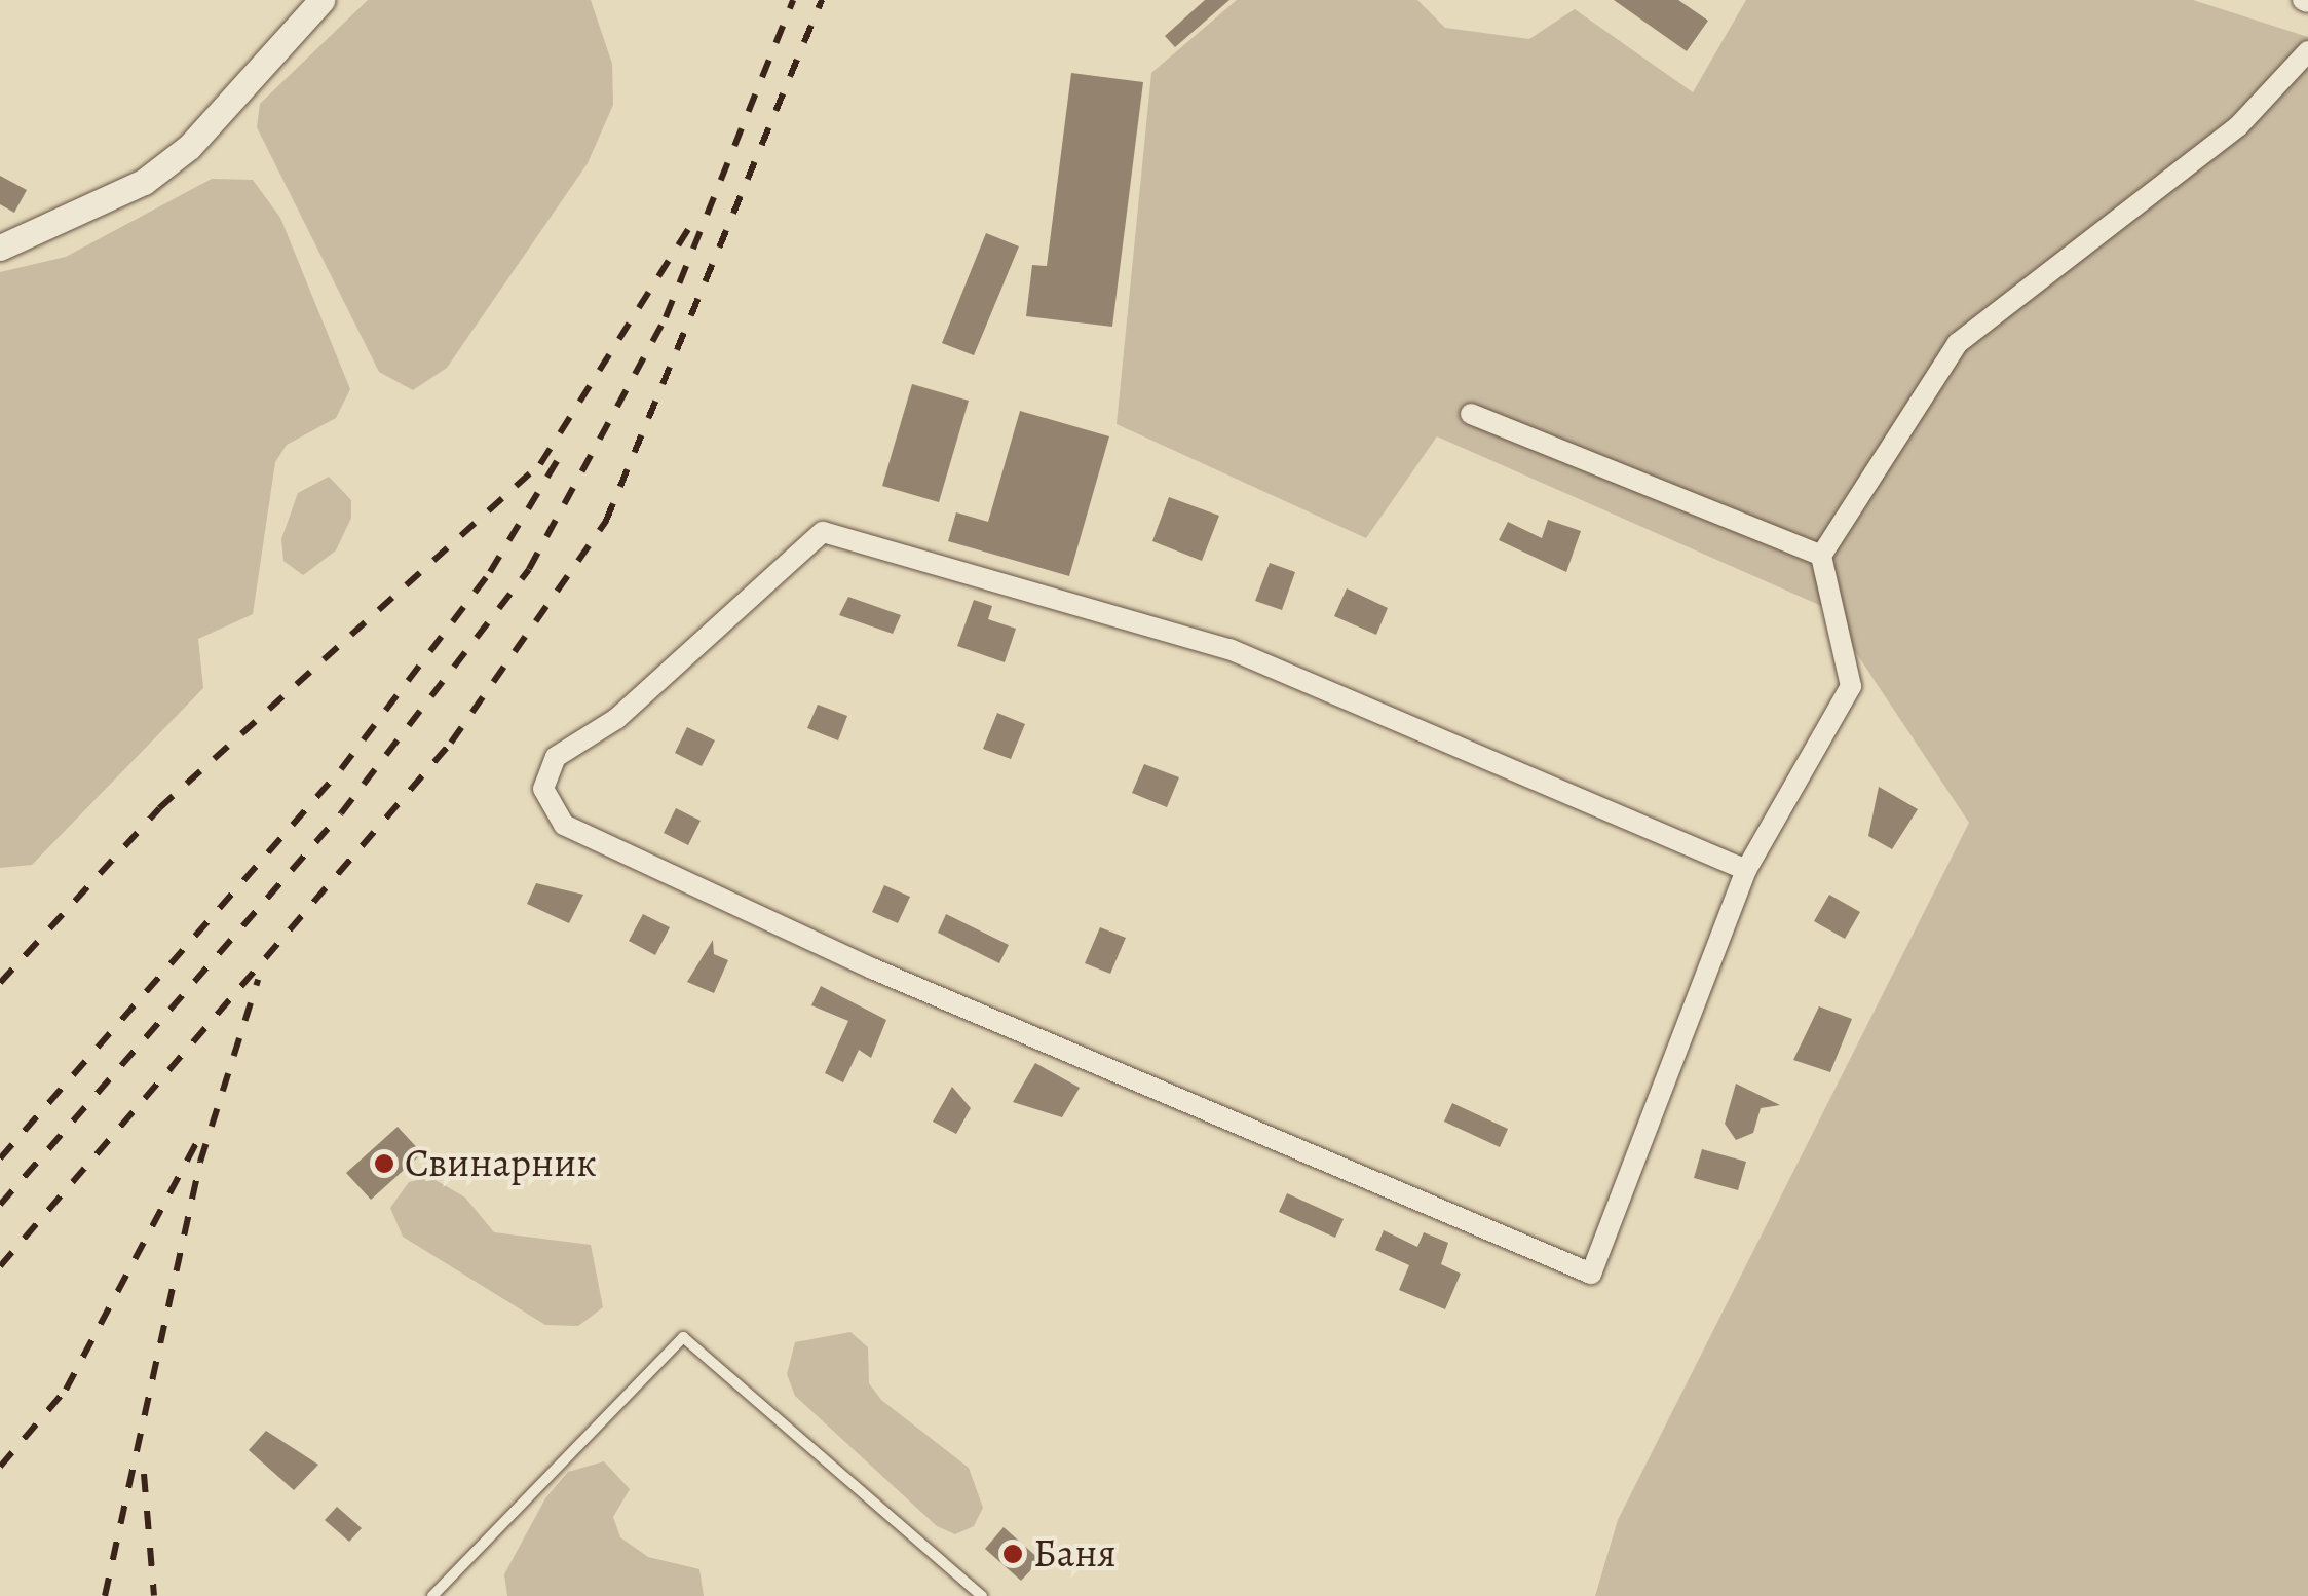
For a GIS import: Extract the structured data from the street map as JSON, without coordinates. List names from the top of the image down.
{
  "places": ["Свинарник", "Баня"]
}
